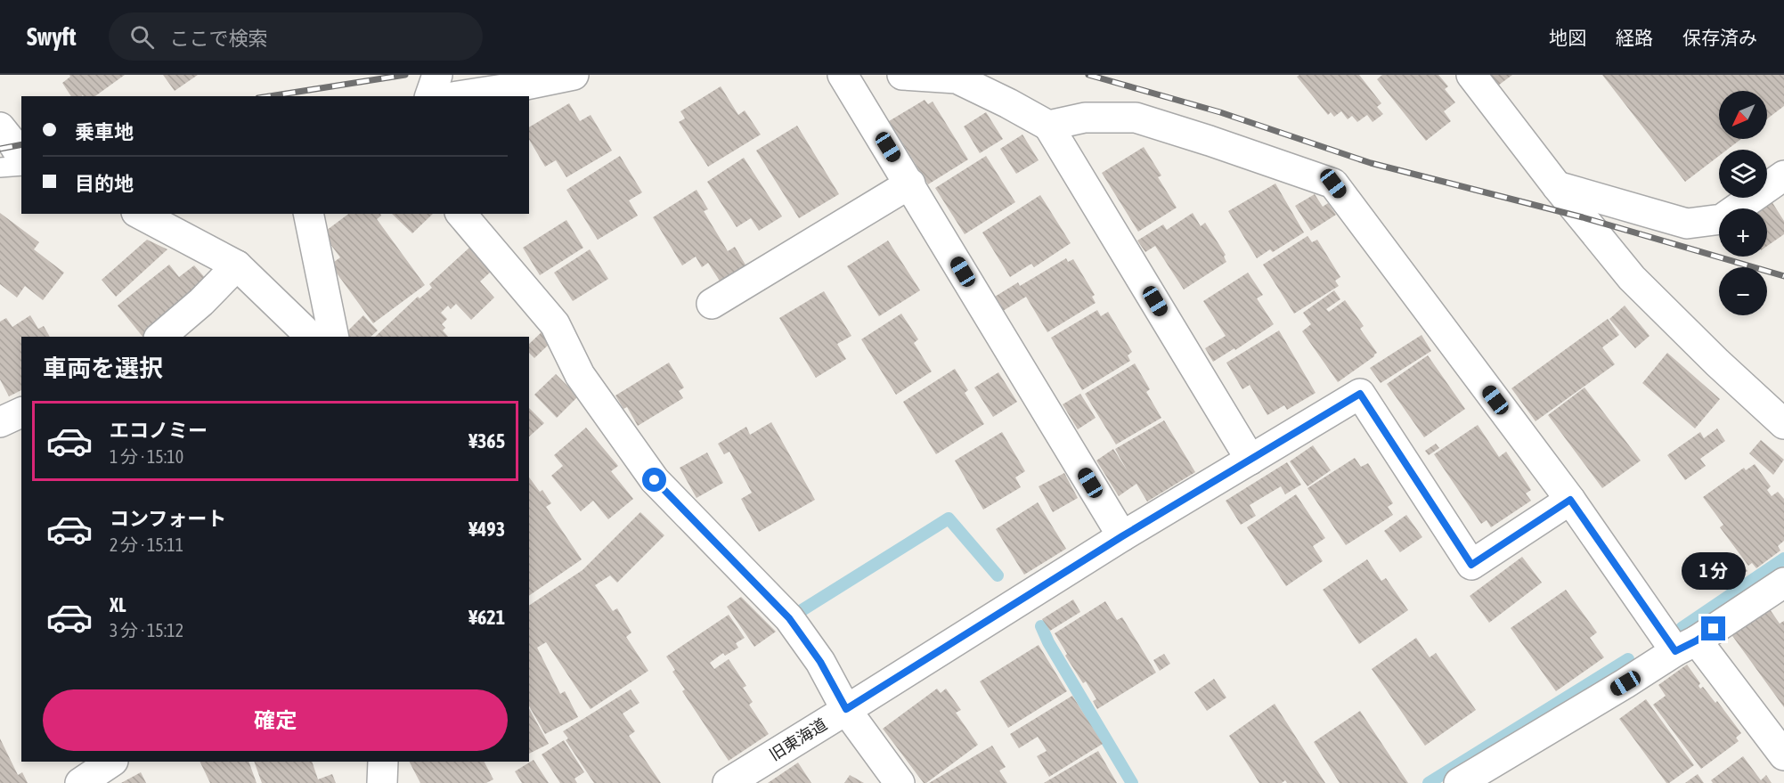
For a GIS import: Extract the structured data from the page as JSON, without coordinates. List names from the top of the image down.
{
  "streets": {
    "street": ["旧東海道"]
  },
  "north": "bottom left",
  "page": {
    "header": "Swyft",
    "search": "ここで検索",
    "nav": ["地図", "経路", "保存済み"],
    "map_buttons": ["+", "−"],
    "banner": ["乗車地", "目的地"],
    "heading": "車両を選択",
    "list": [
      {
        "name": "エコノミー",
        "note": "1 分 · 15:10",
        "value": "¥365"
      },
      {
        "name": "コンフォート",
        "note": "2 分 · 15:11",
        "value": "¥493"
      },
      {
        "name": "XL",
        "note": "3 分 · 15:12",
        "value": "¥621"
      }
    ],
    "bubble": "1 分",
    "buttons": "確定"
  }
}
